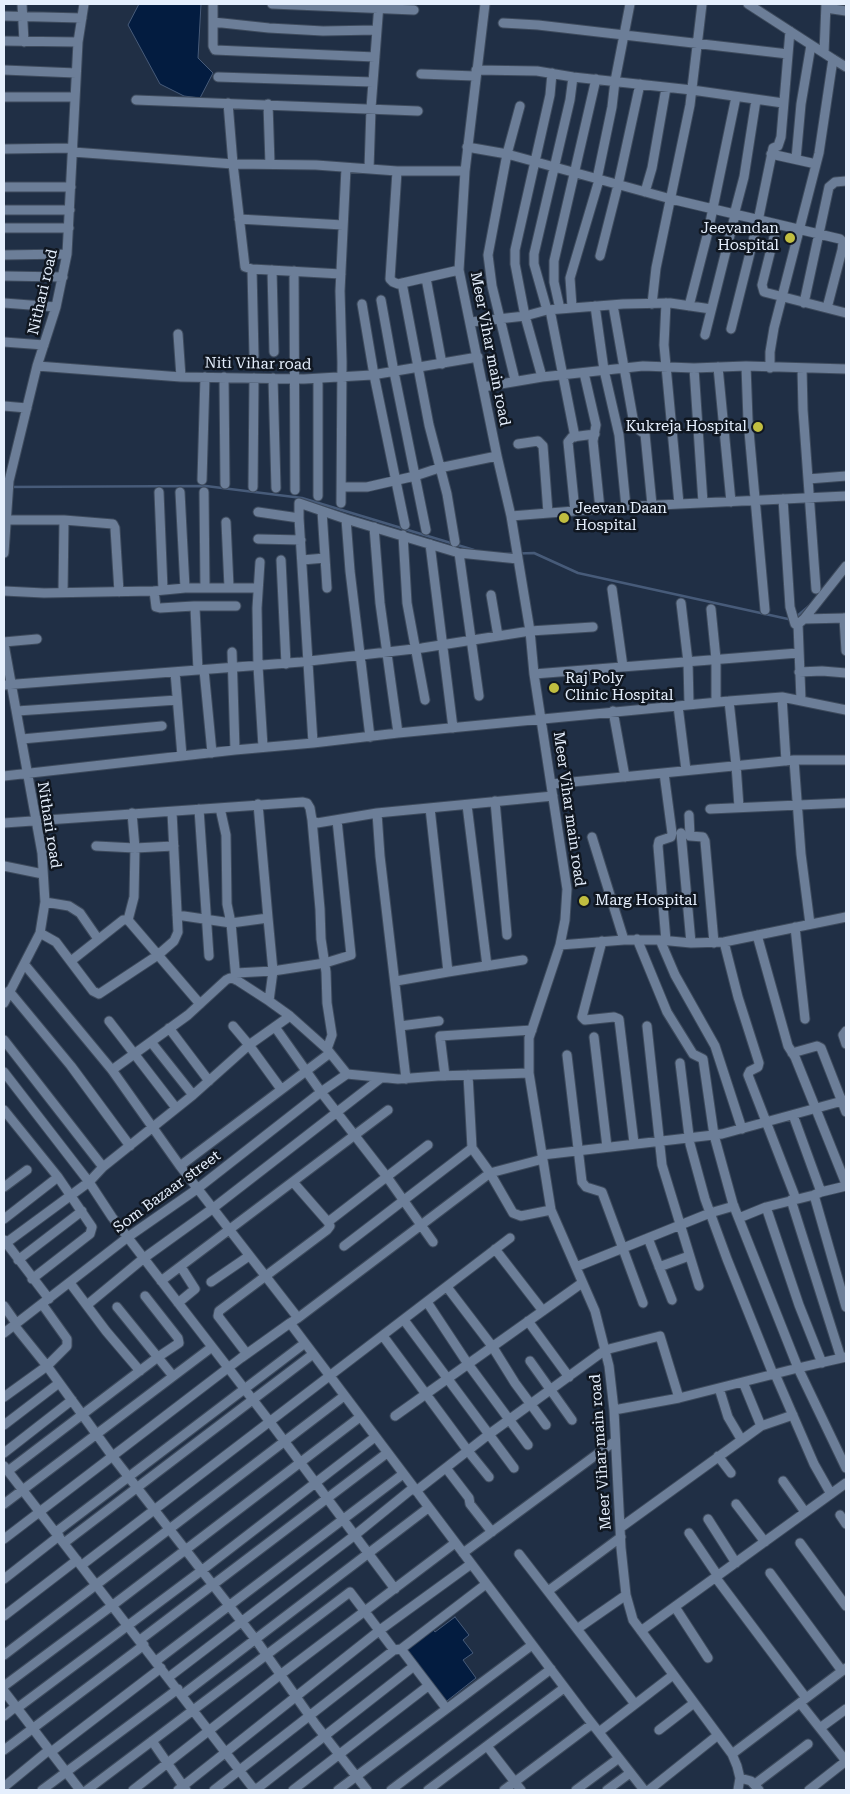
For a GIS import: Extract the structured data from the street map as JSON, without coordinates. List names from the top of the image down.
{
  "streets": {
    "street": [
      "Nithari road",
      "Meer Vihar main road",
      "Niti Vihar road",
      "Som Bazaar street"
    ]
  },
  "crossings": [
    ["Nithari road", "Niti Vihar road"],
    ["Meer Vihar main road", "Niti Vihar road"]
  ],
  "places": [
    "Jeevandan Hospital",
    "Kukreja Hospital",
    "Jeevan Daan Hospital",
    "Raj Poly Clinic Hospital",
    "Marg Hospital"
  ]
}
